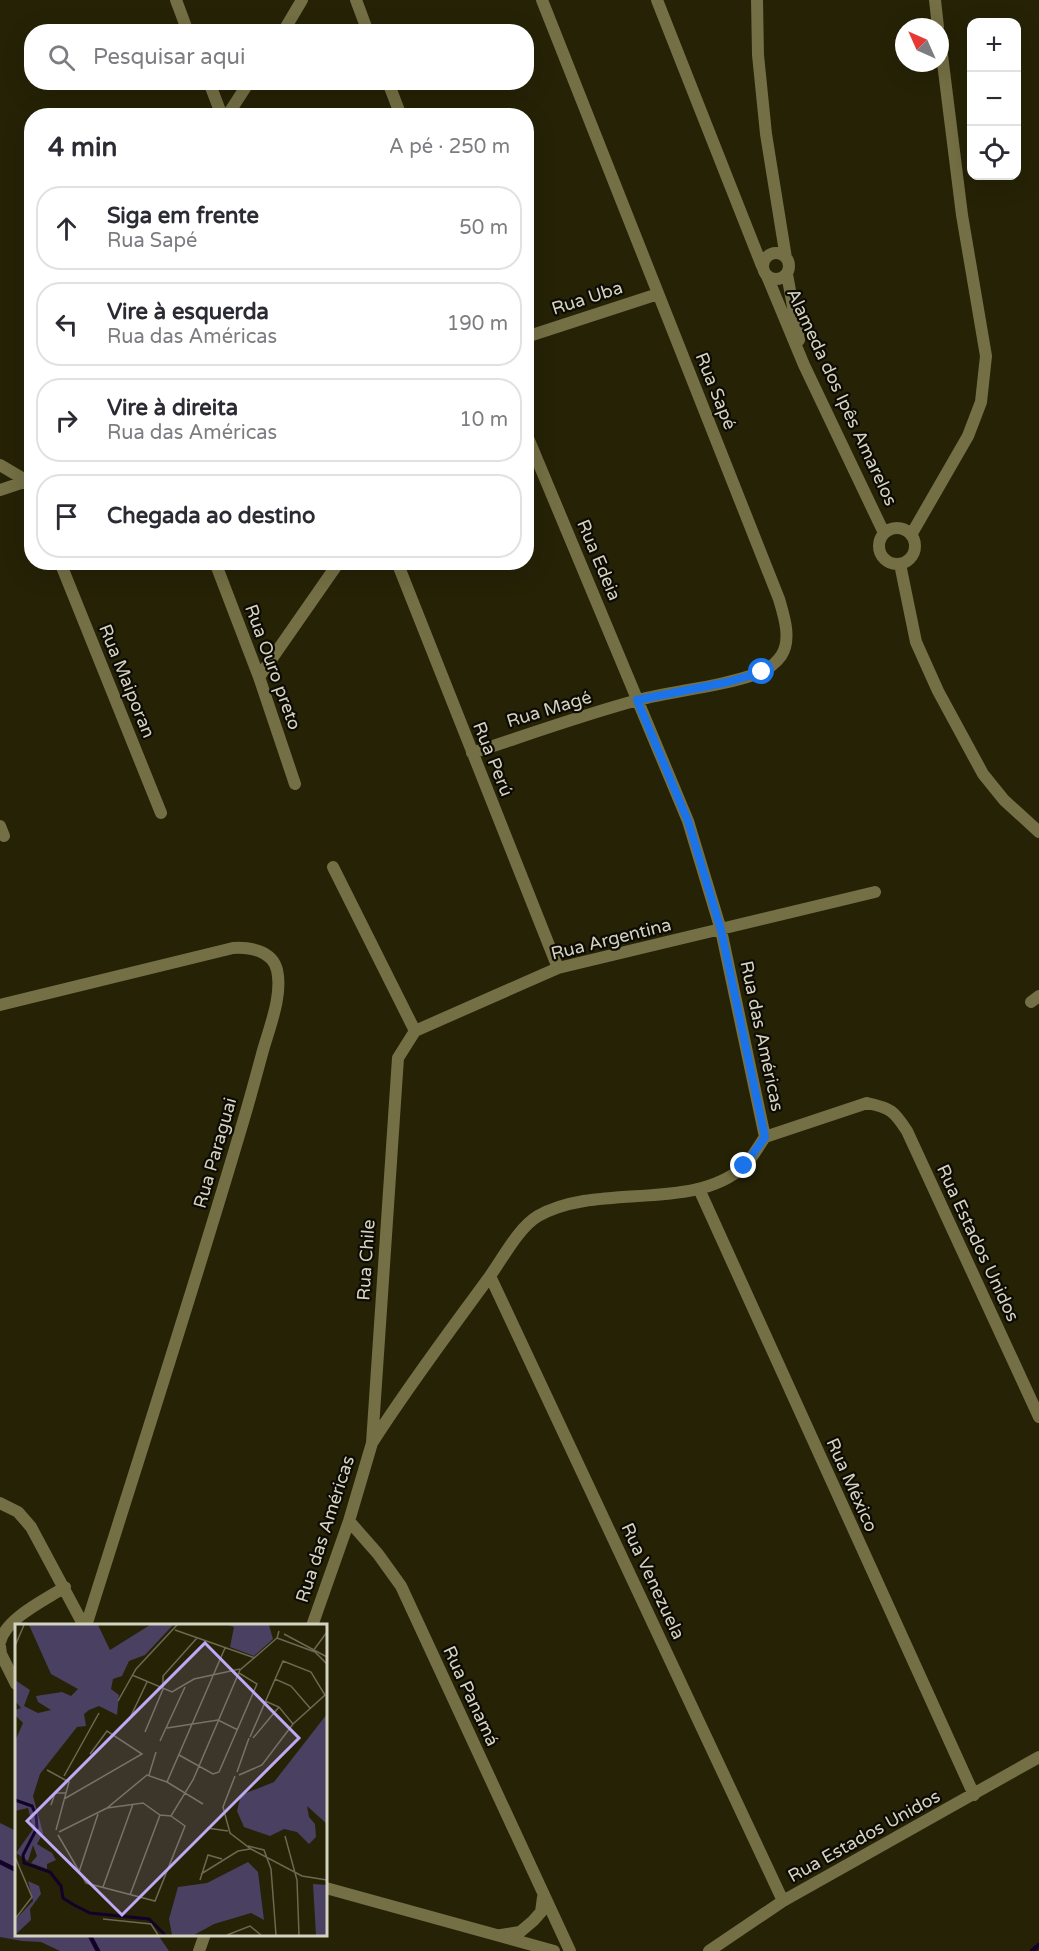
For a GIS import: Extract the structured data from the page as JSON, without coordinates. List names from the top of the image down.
{
  "streets": {
    "street": [
      "Rua Uba",
      "Rua Sapé",
      "Alameda dos Ipês Amarelos",
      "Rua Edeia",
      "Rua Ouro preto",
      "Rua Maiporan",
      "Rua Magé",
      "Rua Perú",
      "Rua Argentina",
      "Rua das Américas",
      "Rua Paraguai",
      "Rua Estados Unidos",
      "Rua Chile",
      "Rua México",
      "Rua Venezuela",
      "Rua Panamá"
    ]
  },
  "crossings": [
    ["Rua Uba", "Rua Sapé"],
    ["Rua Sapé", "Rua Edeia"],
    ["Rua Sapé", "Rua Magé"],
    ["Rua Sapé", "Rua das Américas"],
    ["Rua Edeia", "Rua Magé"],
    ["Rua Edeia", "Rua das Américas"],
    ["Rua Magé", "Rua Perú"],
    ["Rua Magé", "Rua das Américas"],
    ["Rua Perú", "Rua Argentina"],
    ["Rua Argentina", "Rua das Américas"],
    ["Rua Argentina", "Rua Chile"],
    ["Rua das Américas", "Rua Estados Unidos"],
    ["Rua das Américas", "Rua Chile"],
    ["Rua das Américas", "Rua México"],
    ["Rua das Américas", "Rua Venezuela"],
    ["Rua das Américas", "Rua Panamá"],
    ["Rua Estados Unidos", "Rua México"],
    ["Rua Estados Unidos", "Rua Venezuela"]
  ],
  "north": "top left",
  "page": {
    "map_buttons": ["+", "−"],
    "search": "Pesquisar aqui",
    "heading": ["4 min", "A pé · 250 m"],
    "list": [
      ["Siga em frente", "Rua Sapé", "50 m"],
      ["Vire à esquerda", "Rua das Américas", "190 m"],
      ["Vire à direita", "Rua das Américas", "10 m"],
      "Chegada ao destino"
    ]
  }
}
